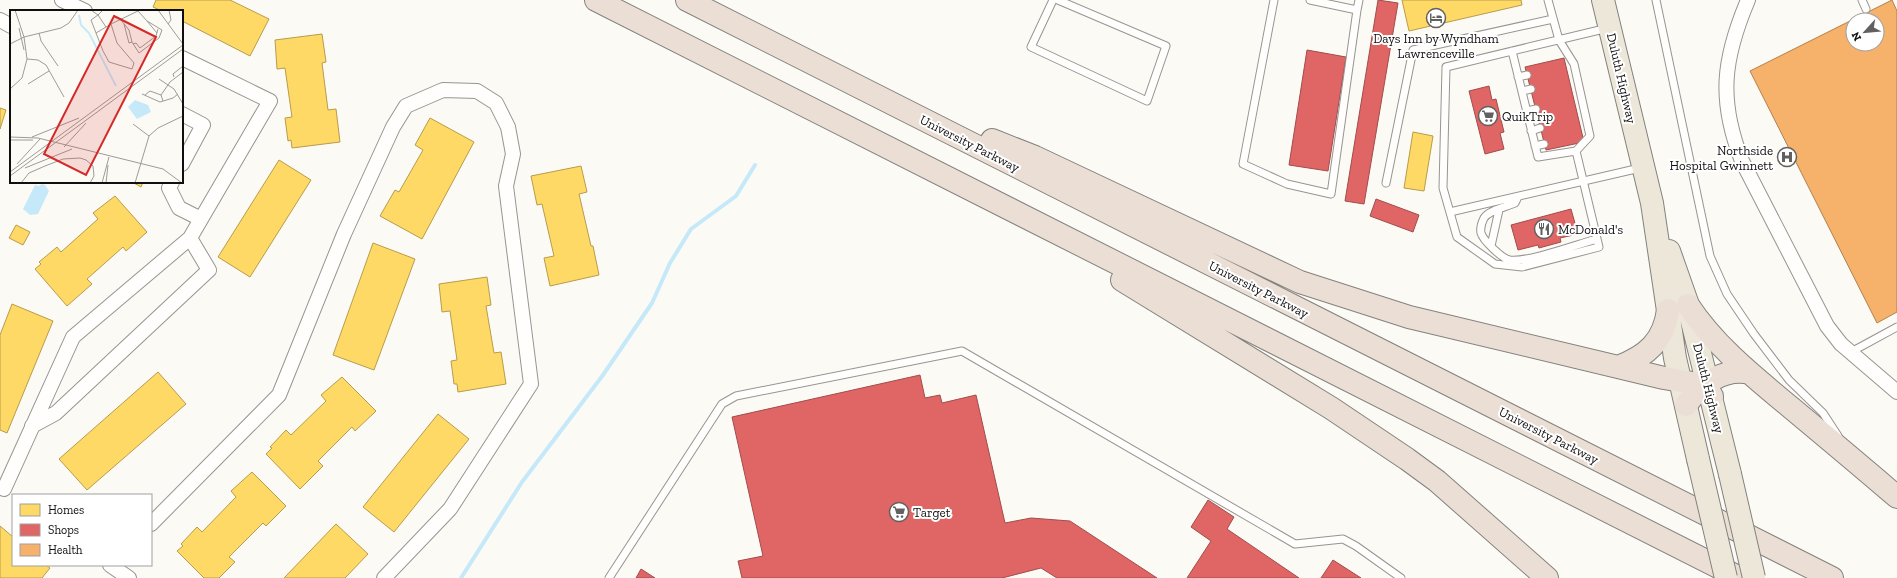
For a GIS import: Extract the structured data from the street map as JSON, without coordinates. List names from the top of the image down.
{
  "streets": {
    "highway": ["University Parkway"],
    "main road": ["Duluth Highway"]
  },
  "places": {
    "hotel": ["Days Inn by Wyndham Lawrenceville"],
    "supermarket": ["QuikTrip", "Target"],
    "hospital": ["Northside Hospital Gwinnett"],
    "restaurant": ["McDonald's"]
  },
  "legend": ["Homes", "Shops", "Health"],
  "north": "bottom left"
}
